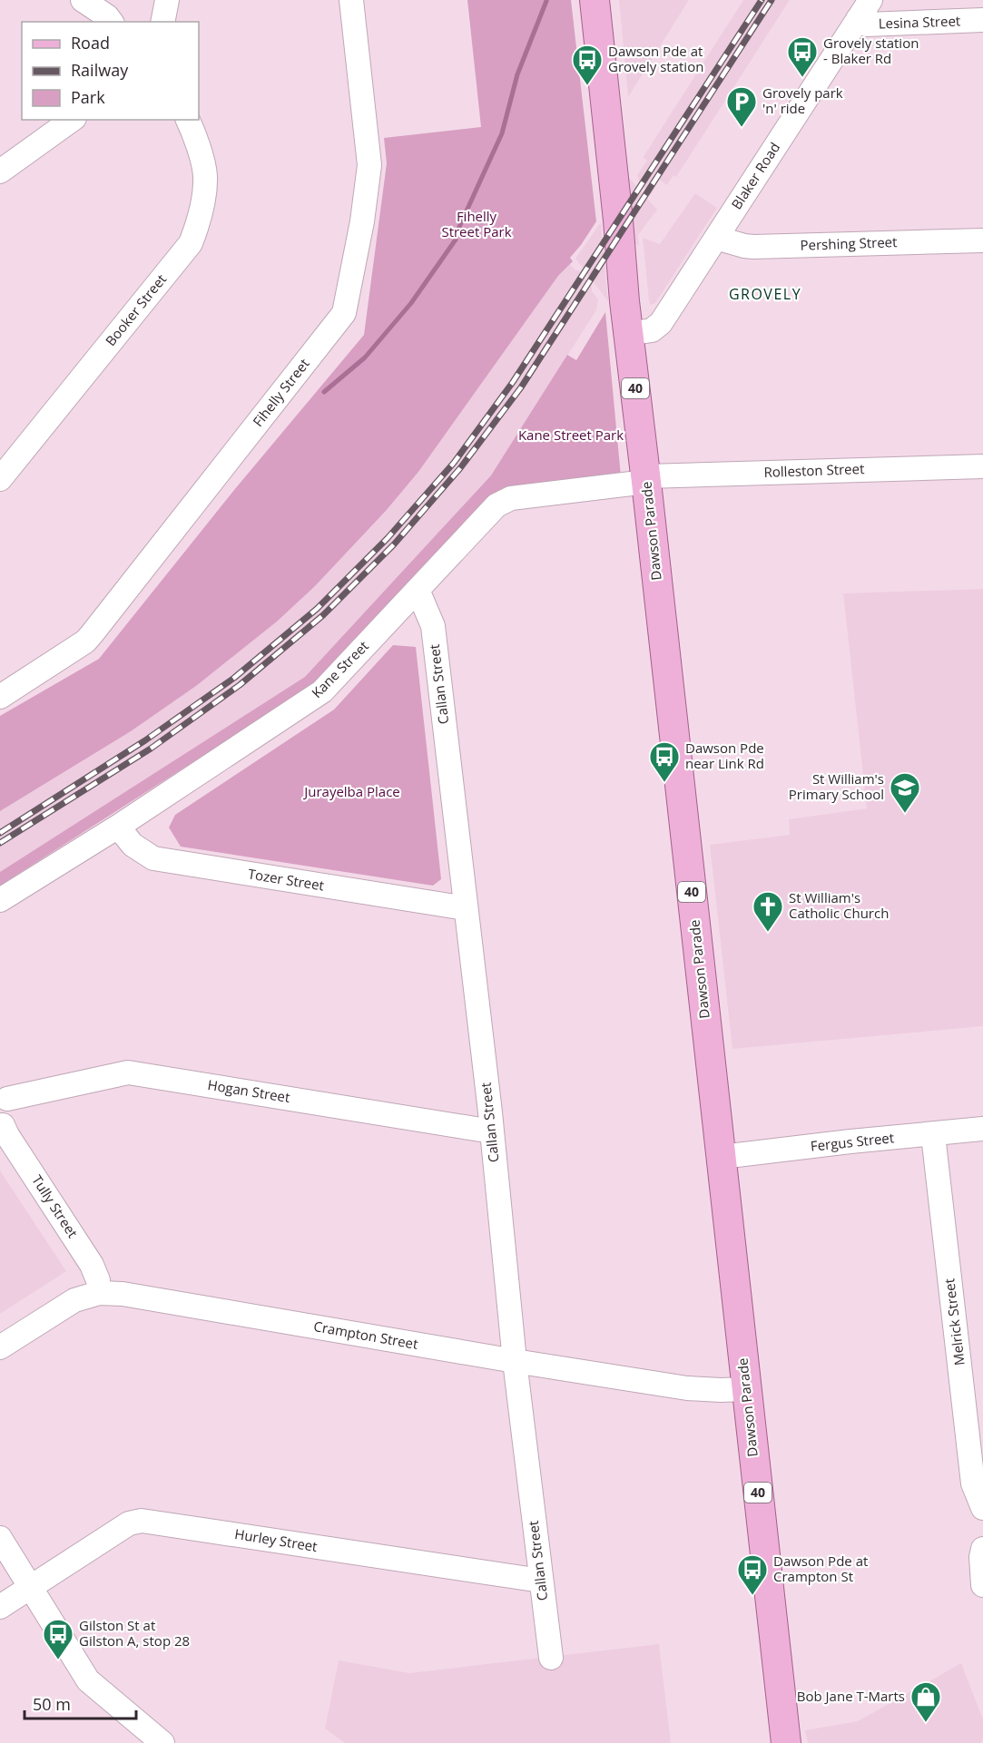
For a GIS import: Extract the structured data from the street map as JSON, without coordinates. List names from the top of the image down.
{
  "streets": {
    "main road": ["40", "Dawson Parade"],
    "street": [
      "Lesina Street",
      "Blaker Road",
      "Pershing Street",
      "Booker Street",
      "Fihelly Street",
      "Rolleston Street",
      "Kane Street",
      "Callan Street",
      "Tozer Street",
      "Hogan Street",
      "Fergus Street",
      "Tully Street",
      "Melrick Street",
      "Crampton Street",
      "Hurley Street"
    ]
  },
  "crossings": [
    ["Lesina Street", "Blaker Road"],
    ["Blaker Road", "Pershing Street"],
    ["Blaker Road", "Dawson Parade"],
    ["Rolleston Street", "Dawson Parade"],
    ["Rolleston Street", "Kane Street"],
    ["Dawson Parade", "Kane Street"],
    ["Dawson Parade", "Fergus Street"],
    ["Dawson Parade", "Crampton Street"],
    ["Kane Street", "Callan Street"],
    ["Kane Street", "Tozer Street"],
    ["Callan Street", "Tozer Street"],
    ["Callan Street", "Hogan Street"],
    ["Callan Street", "Crampton Street"],
    ["Callan Street", "Hurley Street"],
    ["Fergus Street", "Melrick Street"],
    ["Tully Street", "Crampton Street"]
  ],
  "districts": ["GROVELY"],
  "parks": ["Fihelly Street Park", "Kane Street Park", "Jurayelba Place"],
  "places": {
    "bus stop": [
      "Grovely station - Blaker Rd",
      "Dawson Pde at Grovely station",
      "Dawson Pde near Link Rd",
      "Dawson Pde at Crampton St",
      "Gilston St at Gilston A, stop 28"
    ],
    "parking": ["Grovely park 'n' ride"],
    "school or university": ["St William's Primary School"],
    "church": ["St William's Catholic Church"],
    "shop": ["Bob Jane T-Marts"]
  },
  "legend": ["Road", "Railway", "Park"],
  "scale_bar": "50 m"
}
